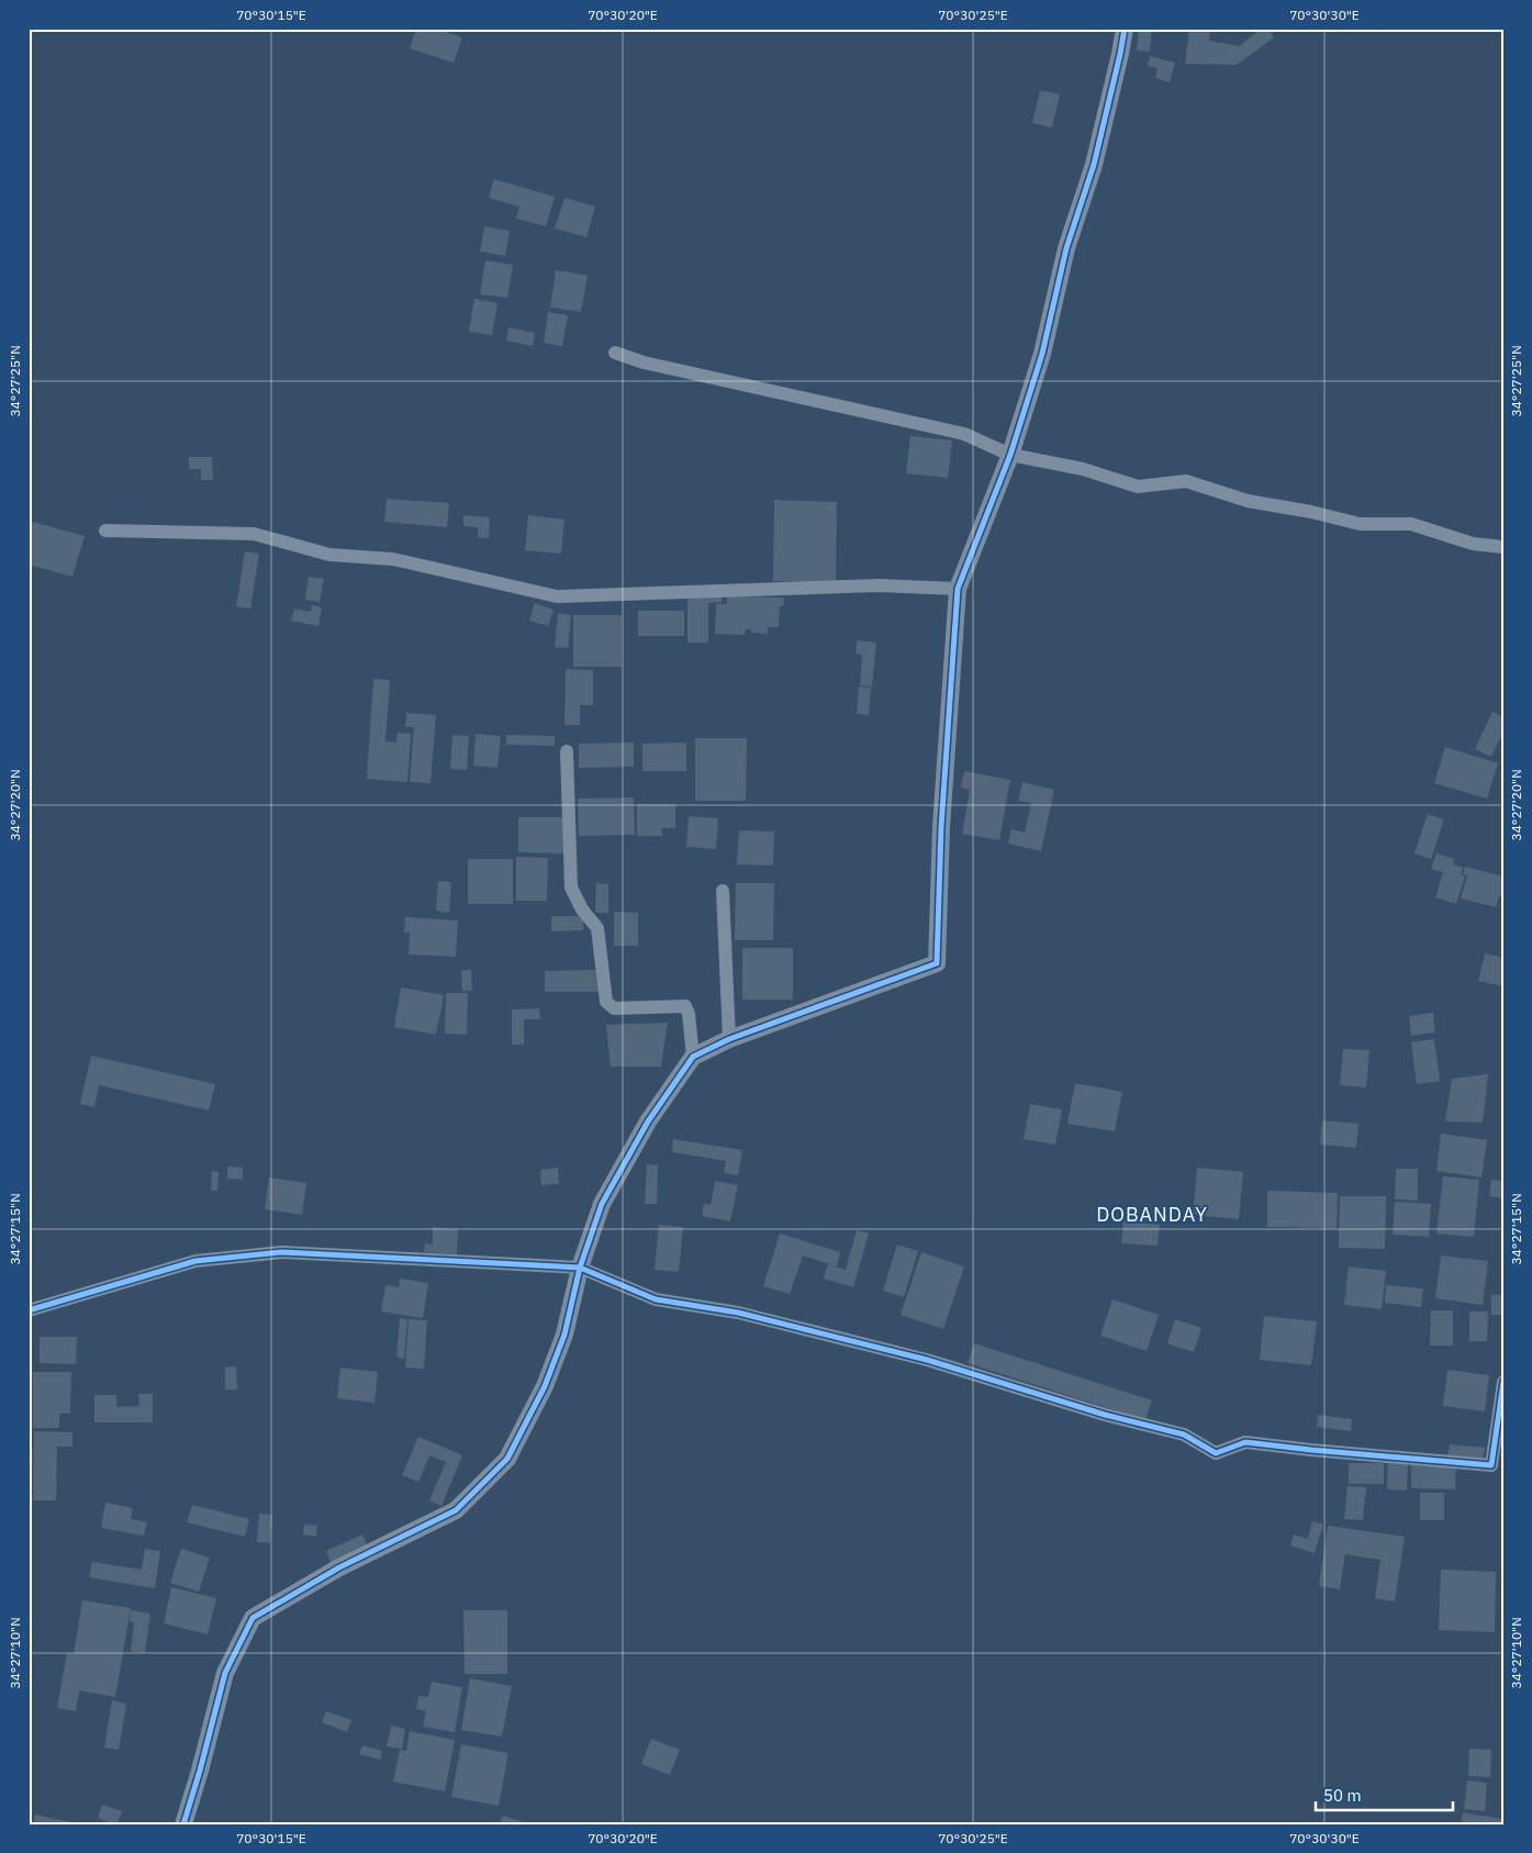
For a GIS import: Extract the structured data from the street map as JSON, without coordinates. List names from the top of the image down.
{
  "districts": ["DOBANDAY"],
  "scale_bar": "50 m",
  "coordinates": [
    "70°30'15\"E",
    "70°30'20\"E",
    "70°30'25\"E",
    "70°30'30\"E",
    "34°27'25\"N",
    "34°27'20\"N",
    "34°27'15\"N",
    "34°27'10\"N"
  ]
}
